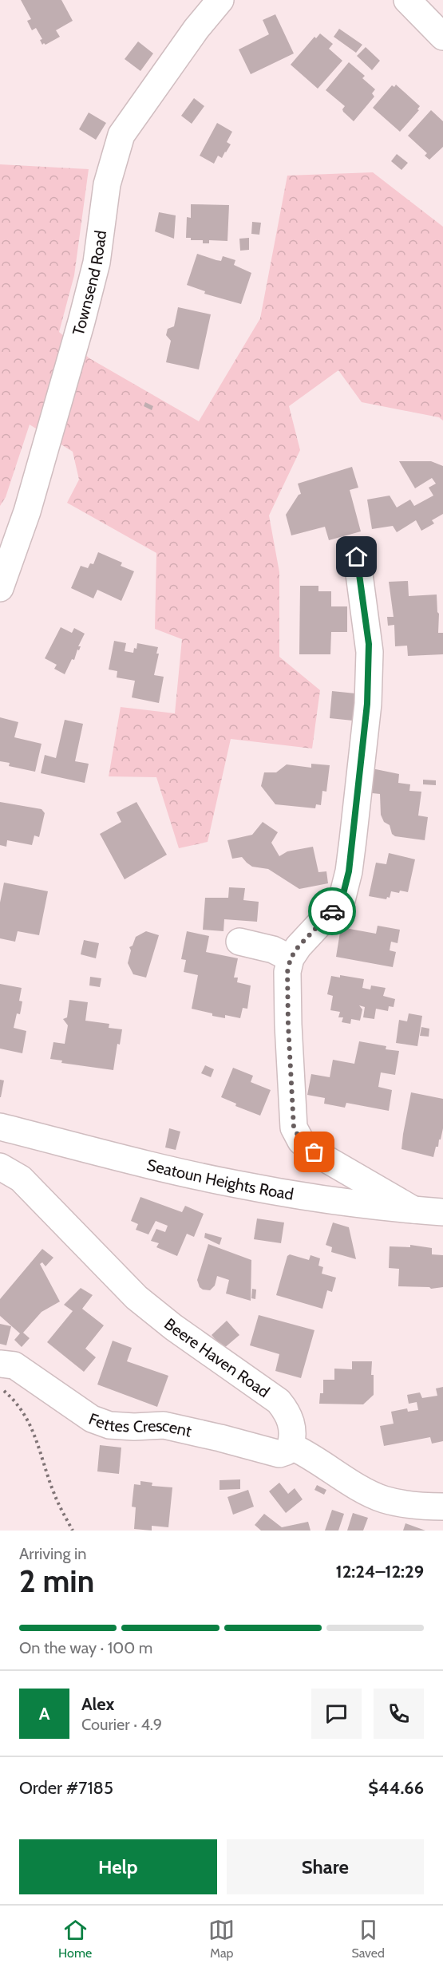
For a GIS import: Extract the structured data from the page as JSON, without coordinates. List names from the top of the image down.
{
  "streets": {
    "street": [
      "Townsend Road",
      "Seatoun Heights Road",
      "Beere Haven Road",
      "Fettes Crescent"
    ]
  },
  "crossings": [
    ["Beere Haven Road", "Fettes Crescent"]
  ],
  "page": {
    "heading": ["2 min", "Arriving in", "12:24–12:29"],
    "panel": [
      "Alex",
      "Courier · 4.9",
      "Order #7185",
      "$44.66"
    ],
    "bar": "On the way · 100 m",
    "round": "A",
    "buttons": ["Help", "Share"],
    "tabs": ["Home", "Map", "Saved"]
  }
}
